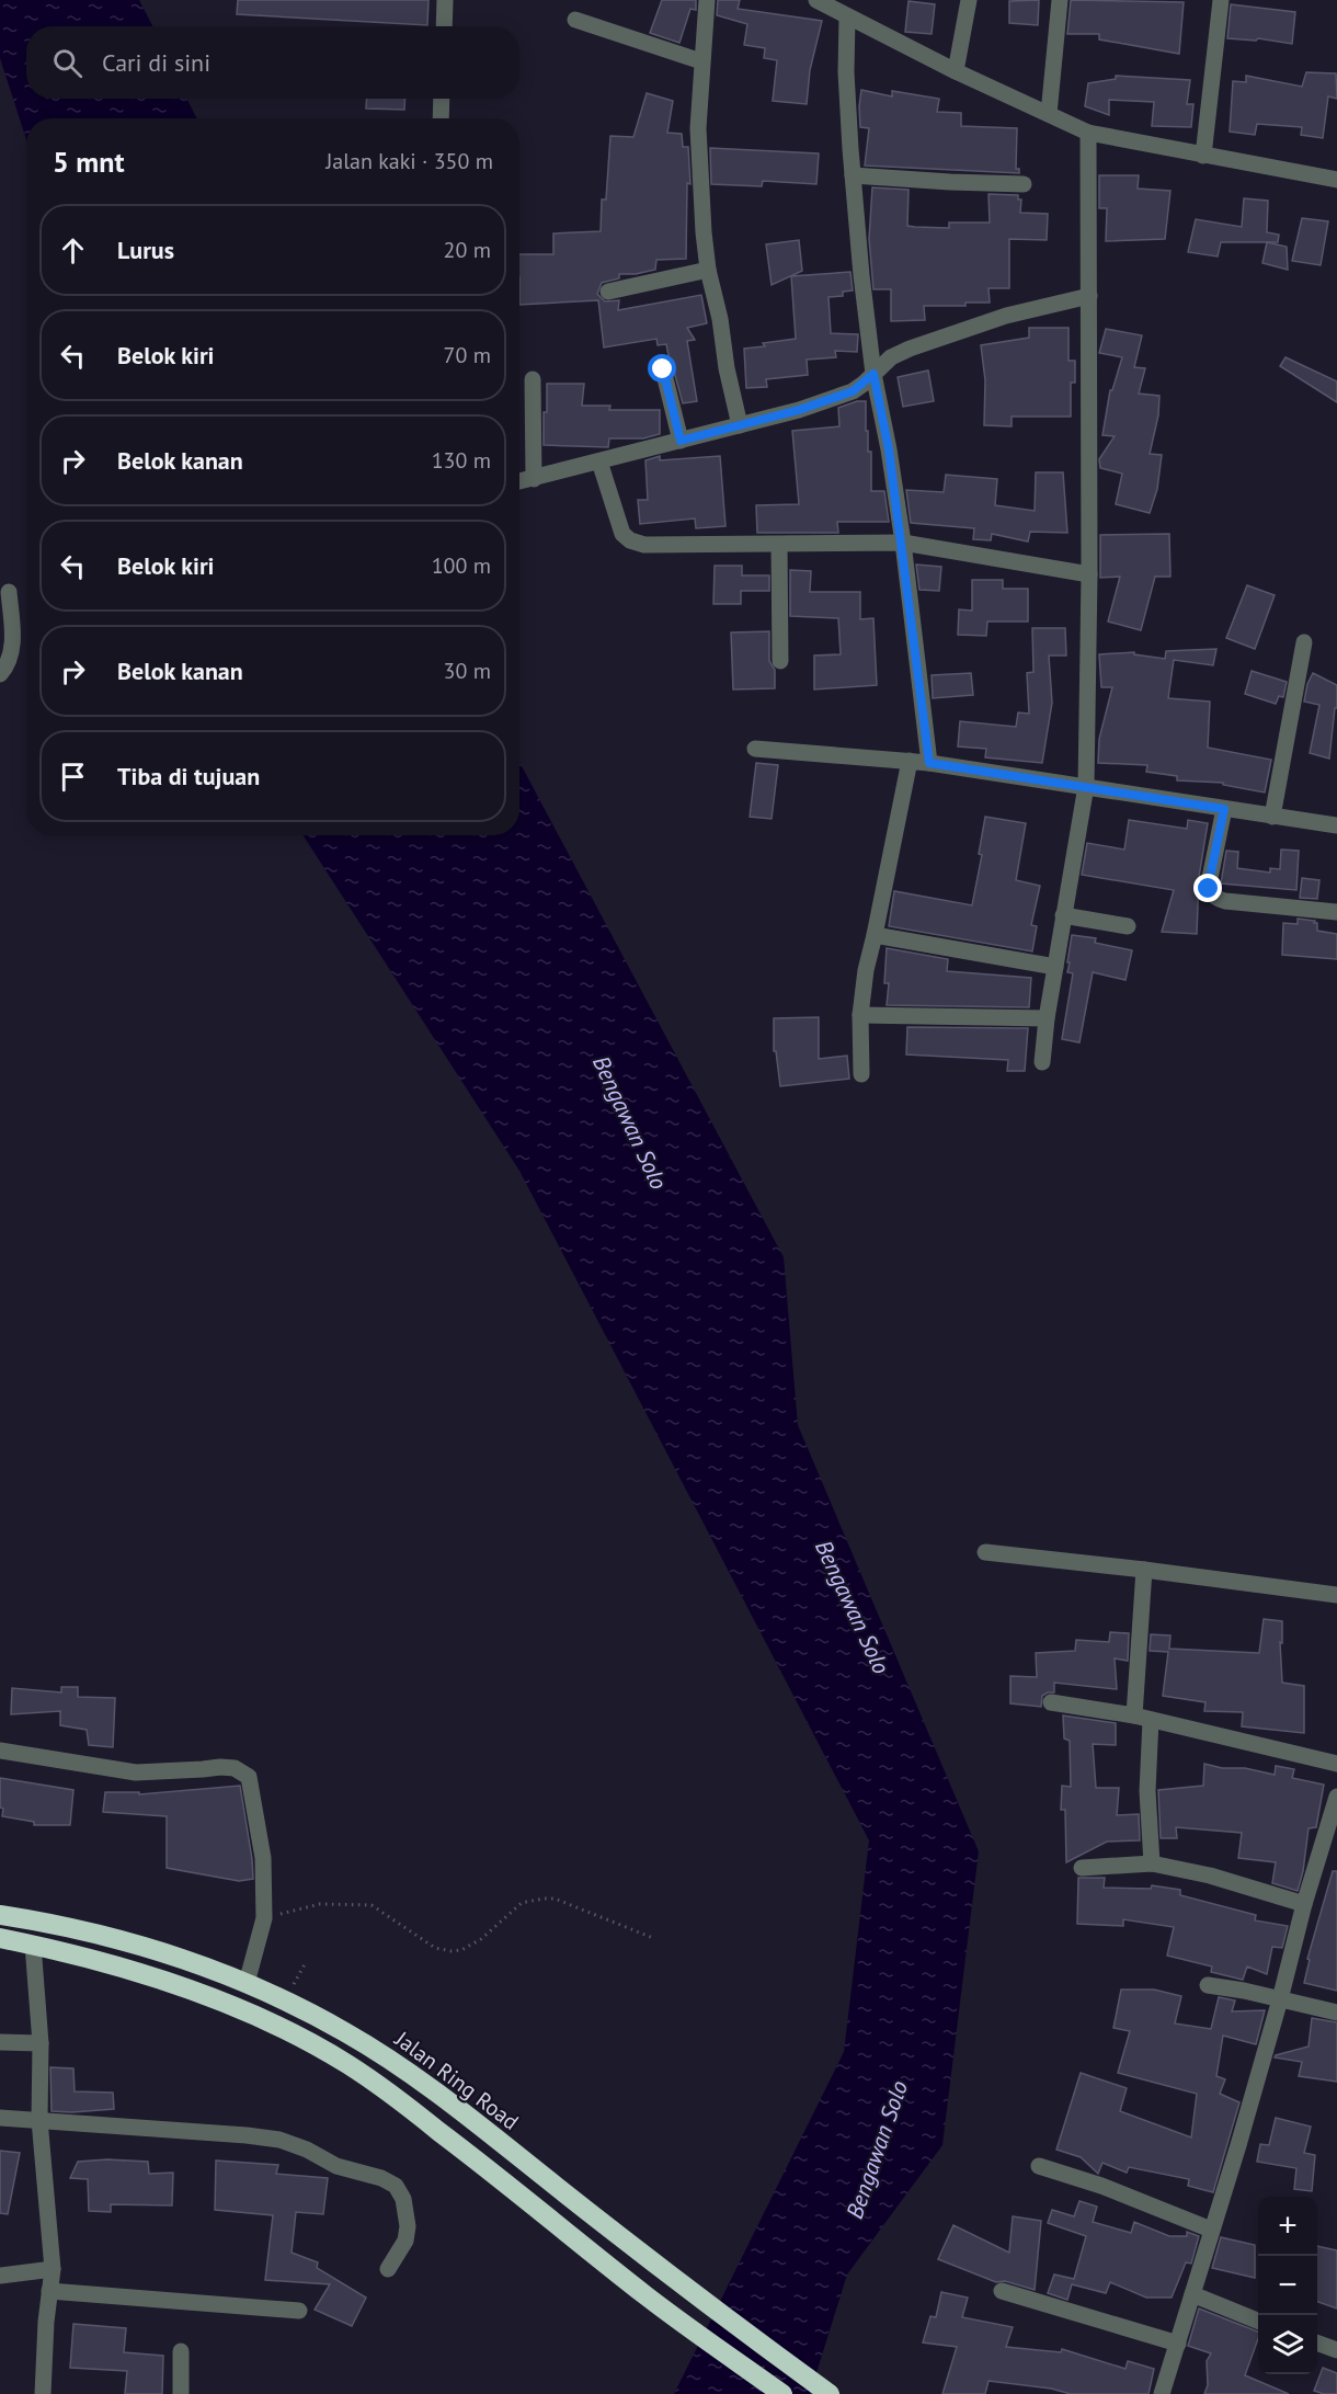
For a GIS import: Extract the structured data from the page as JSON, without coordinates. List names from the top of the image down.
{
  "streets": {
    "highway": ["Jalan Ring Road"]
  },
  "water": ["Bengawan Solo"],
  "page": {
    "search": "Cari di sini",
    "heading": ["5 mnt", "Jalan kaki · 350 m"],
    "list": [
      ["Lurus", "20 m"],
      ["Belok kiri", "70 m"],
      ["Belok kanan", "130 m"],
      ["Belok kiri", "100 m"],
      ["Belok kanan", "30 m"],
      "Tiba di tujuan"
    ],
    "map_buttons": ["+", "−"]
  }
}
